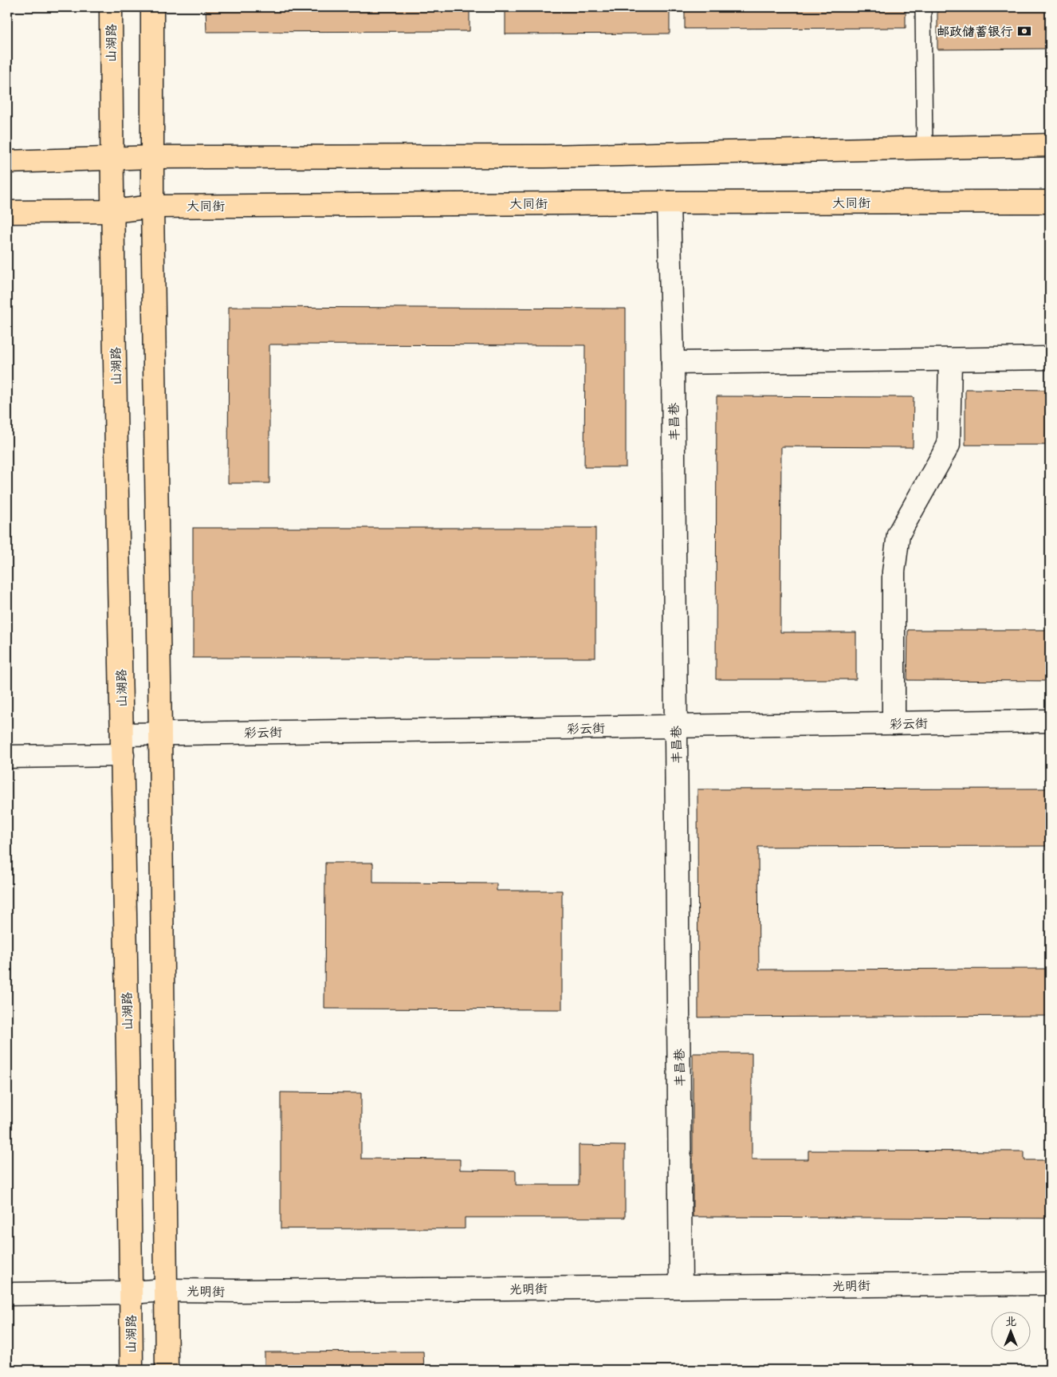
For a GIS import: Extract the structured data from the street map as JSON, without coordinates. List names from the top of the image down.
{
  "streets": {
    "main road": ["山湖路", "大同街"],
    "street": ["丰昌巷", "彩云街", "光明街"]
  },
  "crossings": [
    ["山湖路", "大同街"],
    ["山湖路", "彩云街"],
    ["山湖路", "光明街"],
    ["大同街", "丰昌巷"],
    ["丰昌巷", "彩云街"],
    ["丰昌巷", "光明街"]
  ],
  "places": {
    "bank": ["邮政储蓄银行"]
  },
  "north": "top"
}
